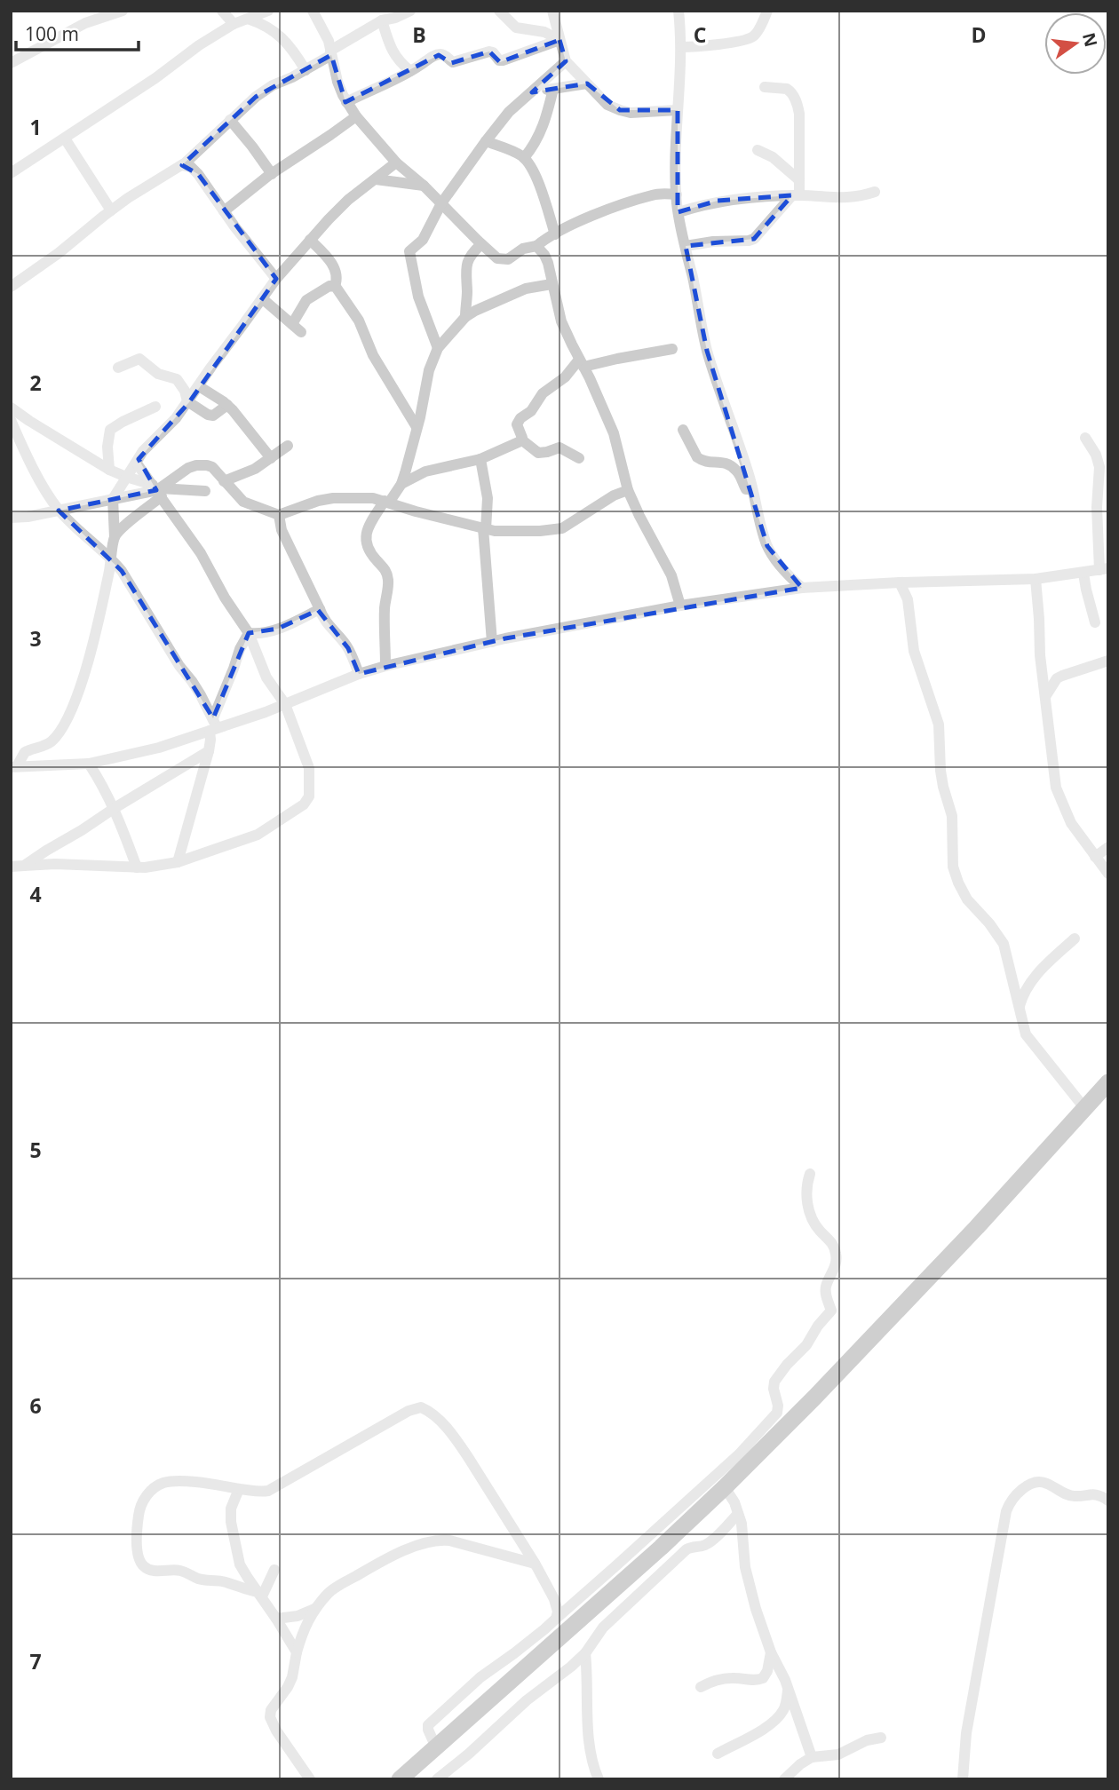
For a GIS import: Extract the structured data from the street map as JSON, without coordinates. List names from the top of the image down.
{
  "scale_bar": "100 m",
  "north": "right",
  "grid": {
    "columns": ["B", "C", "D"],
    "rows": [
      "1",
      "2",
      "3",
      "4",
      "5",
      "6",
      "7"
    ]
  }
}
